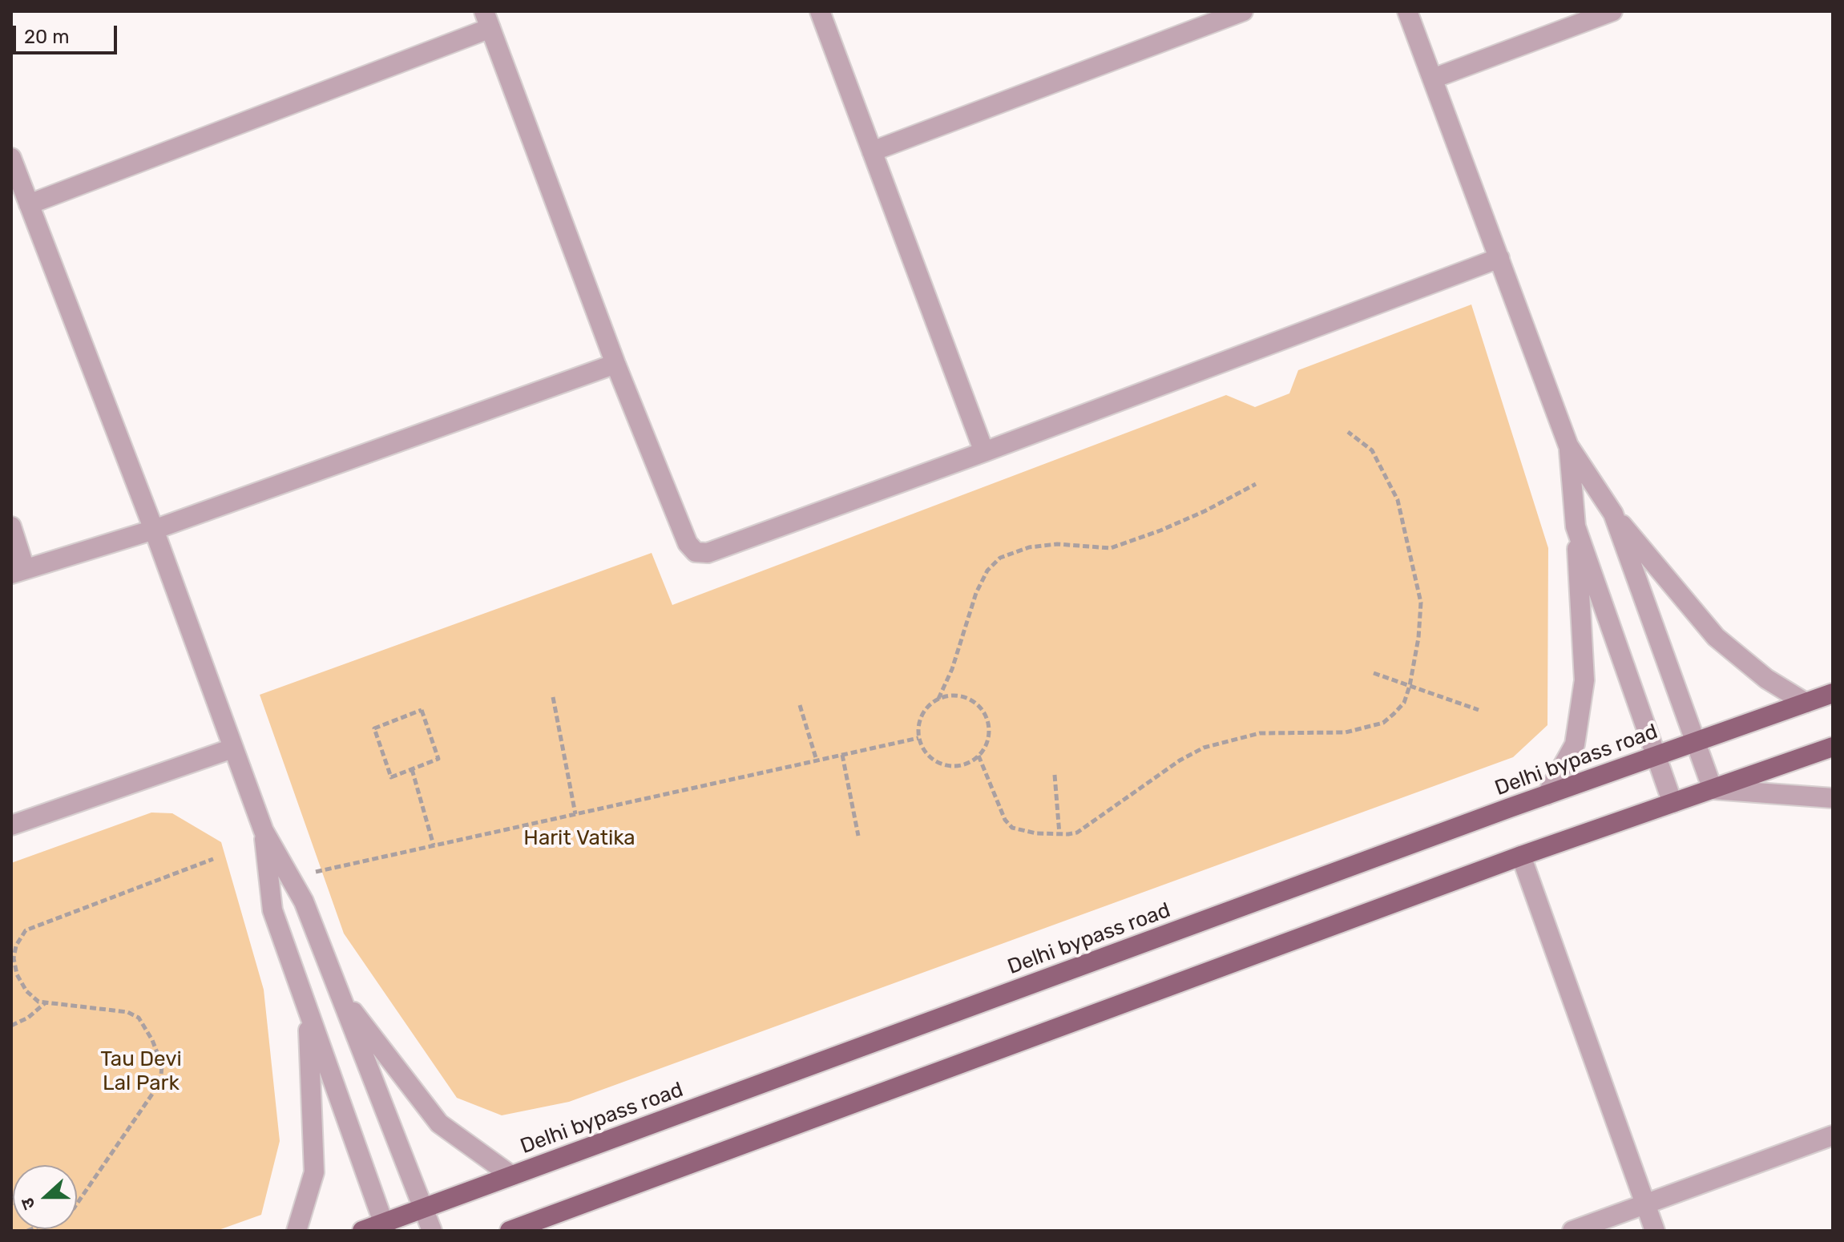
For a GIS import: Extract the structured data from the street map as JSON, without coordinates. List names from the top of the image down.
{
  "streets": {
    "main road": ["Delhi bypass road"]
  },
  "parks": ["Harit Vatika", "Tau Devi Lal Park"],
  "scale_bar": "20 m",
  "north": "left"
}
